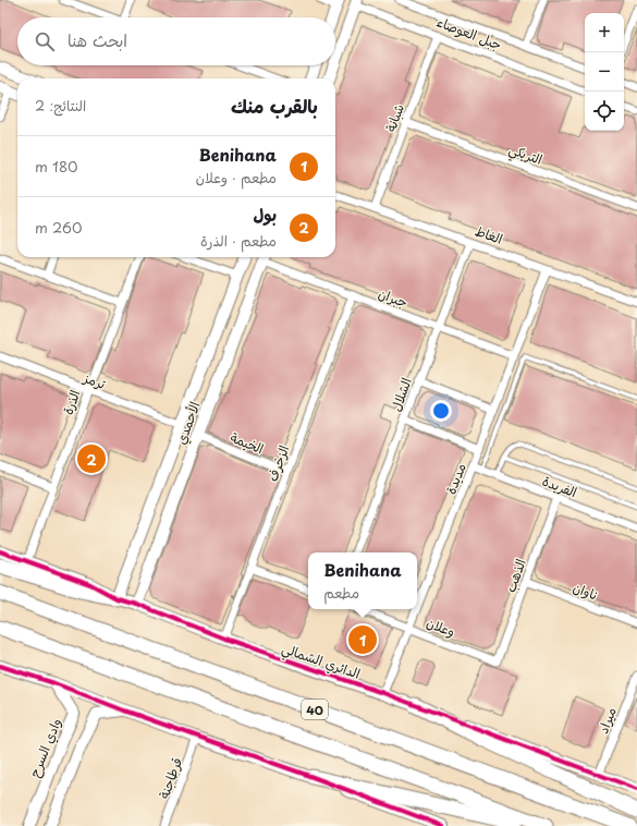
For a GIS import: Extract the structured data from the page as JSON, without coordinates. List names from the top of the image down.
{
  "streets": {
    "highway": ["40"],
    "street": [
      "جبل العوصاء",
      "شبانة",
      "التريكي",
      "الغاط",
      "جبران",
      "ترمز",
      "الشلال",
      "الذرة",
      "الأحمدي",
      "الخيمة",
      "الزخرف",
      "مديدة",
      "الفريدة",
      "الذهب",
      "ناوان",
      "وعلان",
      "الدائري الشمالي",
      "ميراد",
      "وادي السرح",
      "قرطاجنة"
    ]
  },
  "crossings": [
    ["جبل العوصاء", "شبانة"],
    ["شبانة", "التريكي"],
    ["شبانة", "الغاط"],
    ["الغاط", "الشلال"],
    ["الغاط", "مديدة"],
    ["جبران", "الشلال"],
    ["جبران", "الأحمدي"],
    ["جبران", "الزخرف"],
    ["جبران", "مديدة"],
    ["ترمز", "الذرة"],
    ["ترمز", "الأحمدي"],
    ["الذرة", "الدائري الشمالي"],
    ["الأحمدي", "الخيمة"],
    ["الأحمدي", "الدائري الشمالي"],
    ["الخيمة", "الزخرف"],
    ["الزخرف", "الدائري الشمالي"],
    ["مديدة", "الفريدة"],
    ["مديدة", "وعلان"],
    ["مديدة", "الدائري الشمالي"],
    ["الفريدة", "الذهب"],
    ["الذهب", "ناوان"],
    ["الذهب", "وعلان"],
    ["الدائري الشمالي", "ميراد"]
  ],
  "page": {
    "map_buttons": ["+", "−"],
    "search": "ابحث هنا",
    "heading": ["بالقرب منك", "النتائج: 2"],
    "list": [
      {
        "mark": "1",
        "name": "Benihana",
        "note": "مطعم · وعلان",
        "value": "180 m"
      },
      {
        "mark": "2",
        "name": "بول",
        "note": "مطعم · الذرة",
        "value": "260 m"
      }
    ],
    "pins": ["2", "1"],
    "popup": ["Benihana", "مطعم"]
  }
}
